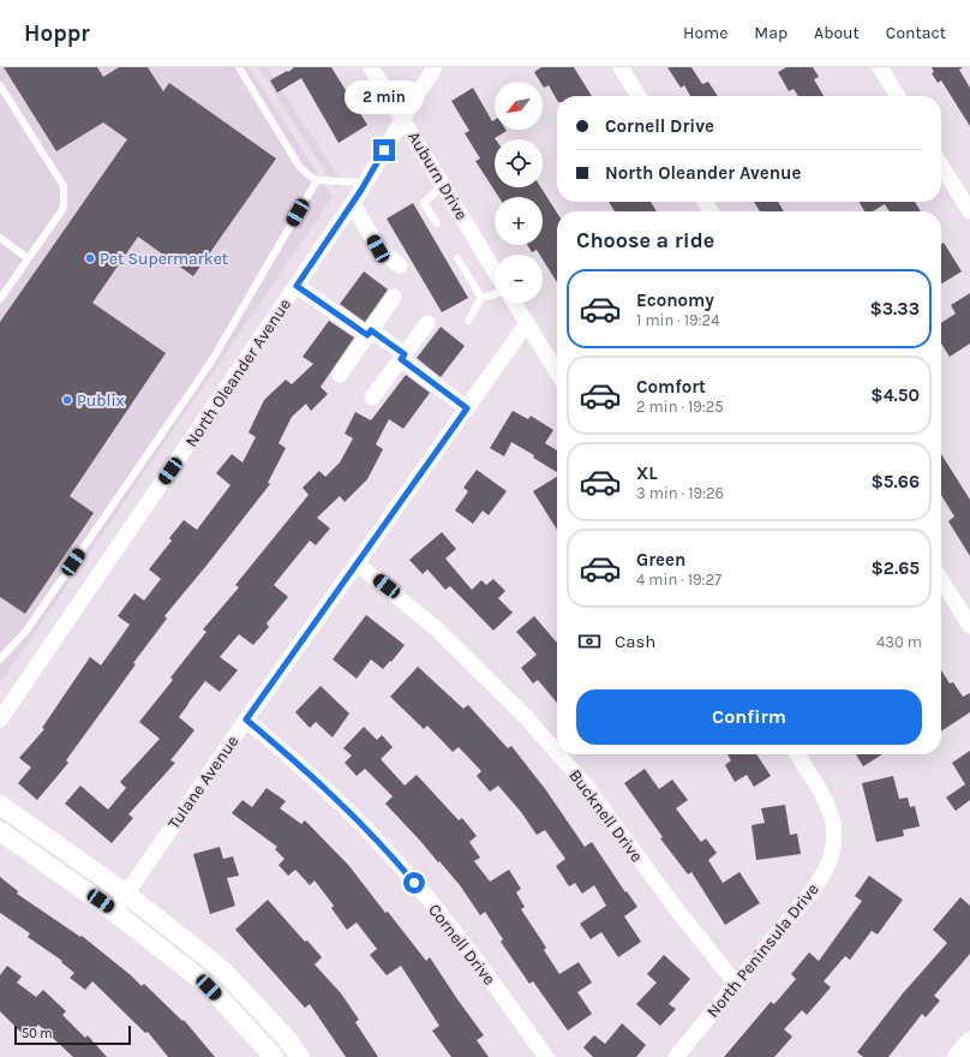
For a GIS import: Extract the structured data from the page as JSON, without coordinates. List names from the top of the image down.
{
  "streets": {
    "street": [
      "Auburn Drive",
      "North Oleander Avenue",
      "Tulane Avenue",
      "Bucknell Drive",
      "Cornell Drive",
      "North Peninsula Drive"
    ]
  },
  "crossings": [
    ["Auburn Drive", "North Oleander Avenue"],
    ["Tulane Avenue", "Bucknell Drive"],
    ["Tulane Avenue", "Cornell Drive"],
    ["Bucknell Drive", "North Peninsula Drive"]
  ],
  "places": ["Pet Supermarket", "Publix"],
  "scale_bar": "50 m",
  "north": "bottom left",
  "page": {
    "header": "Hoppr",
    "nav": [
      "Home",
      "Map",
      "About",
      "Contact"
    ],
    "bubble": "2 min",
    "map_buttons": ["+", "−"],
    "banner": ["Cornell Drive", "North Oleander Avenue"],
    "heading": "Choose a ride",
    "list": [
      {
        "name": "Economy",
        "note": "1 min · 19:24",
        "value": "$3.33"
      },
      {
        "name": "Comfort",
        "note": "2 min · 19:25",
        "value": "$4.50"
      },
      {
        "name": "XL",
        "note": "3 min · 19:26",
        "value": "$5.66"
      },
      {
        "name": "Green",
        "note": "4 min · 19:27",
        "value": "$2.65"
      }
    ],
    "pay": ["Cash", "430 m"],
    "buttons": "Confirm",
    "scale": "50 m"
  }
}
